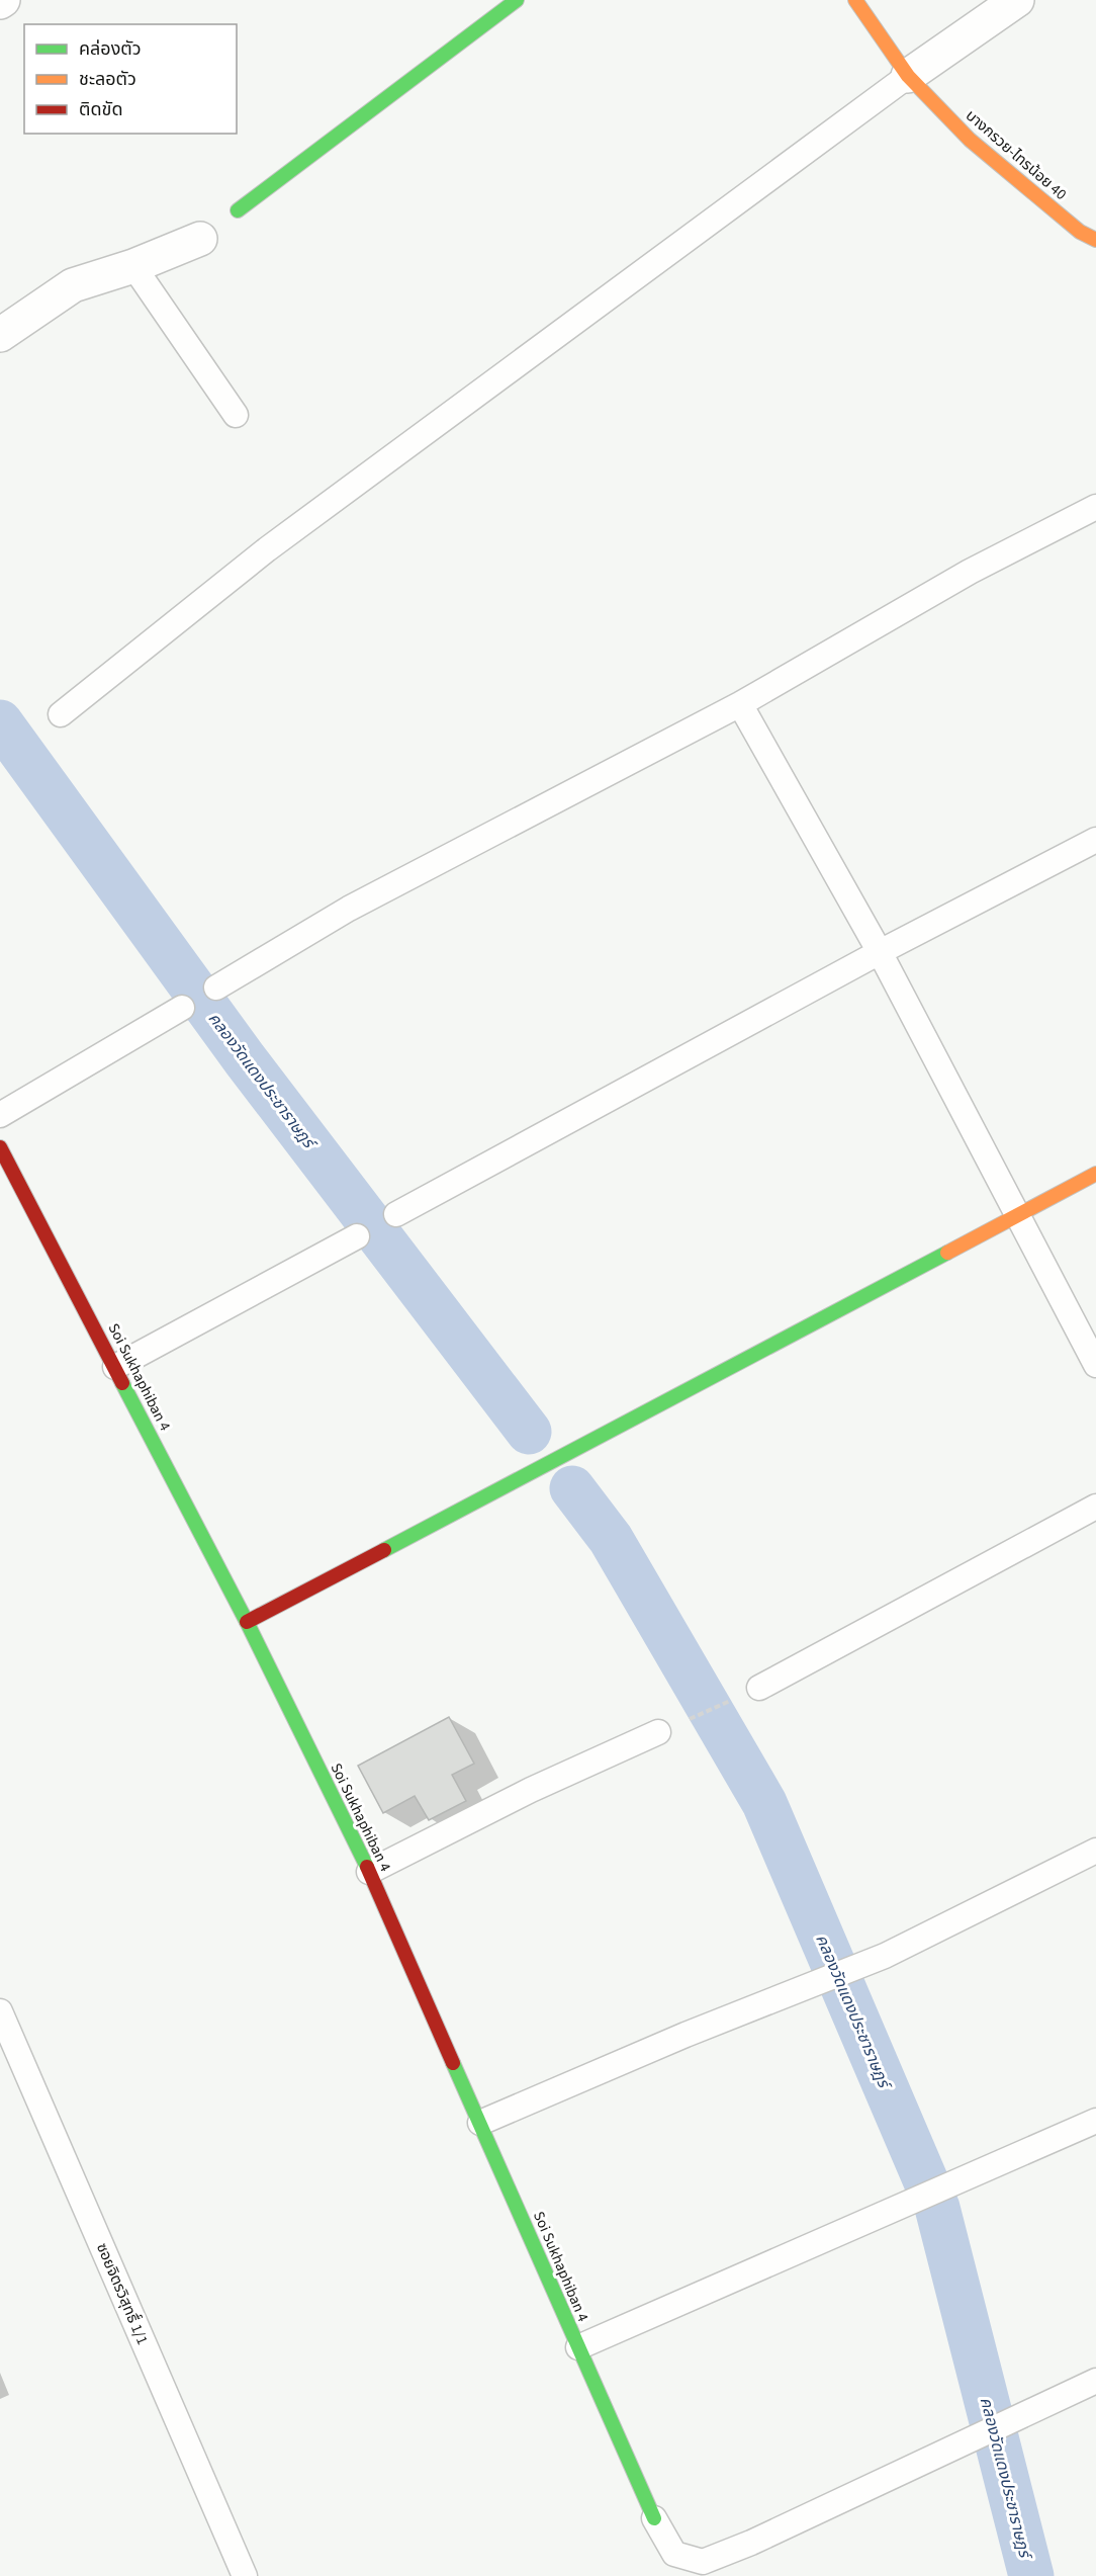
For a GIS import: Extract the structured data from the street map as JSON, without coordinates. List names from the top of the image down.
{
  "streets": {
    "street": ["บางกรวย-ไทรน้อย 40", "Soi Sukhaphiban 4"],
    "lane": ["ซอยจิตรวิสุทธื์ 1/1"]
  },
  "water": ["คลองวัดแดงประชาราษฎร์"],
  "legend": ["คล่องตัว", "ชะลอตัว", "ติดขัด"]
}
